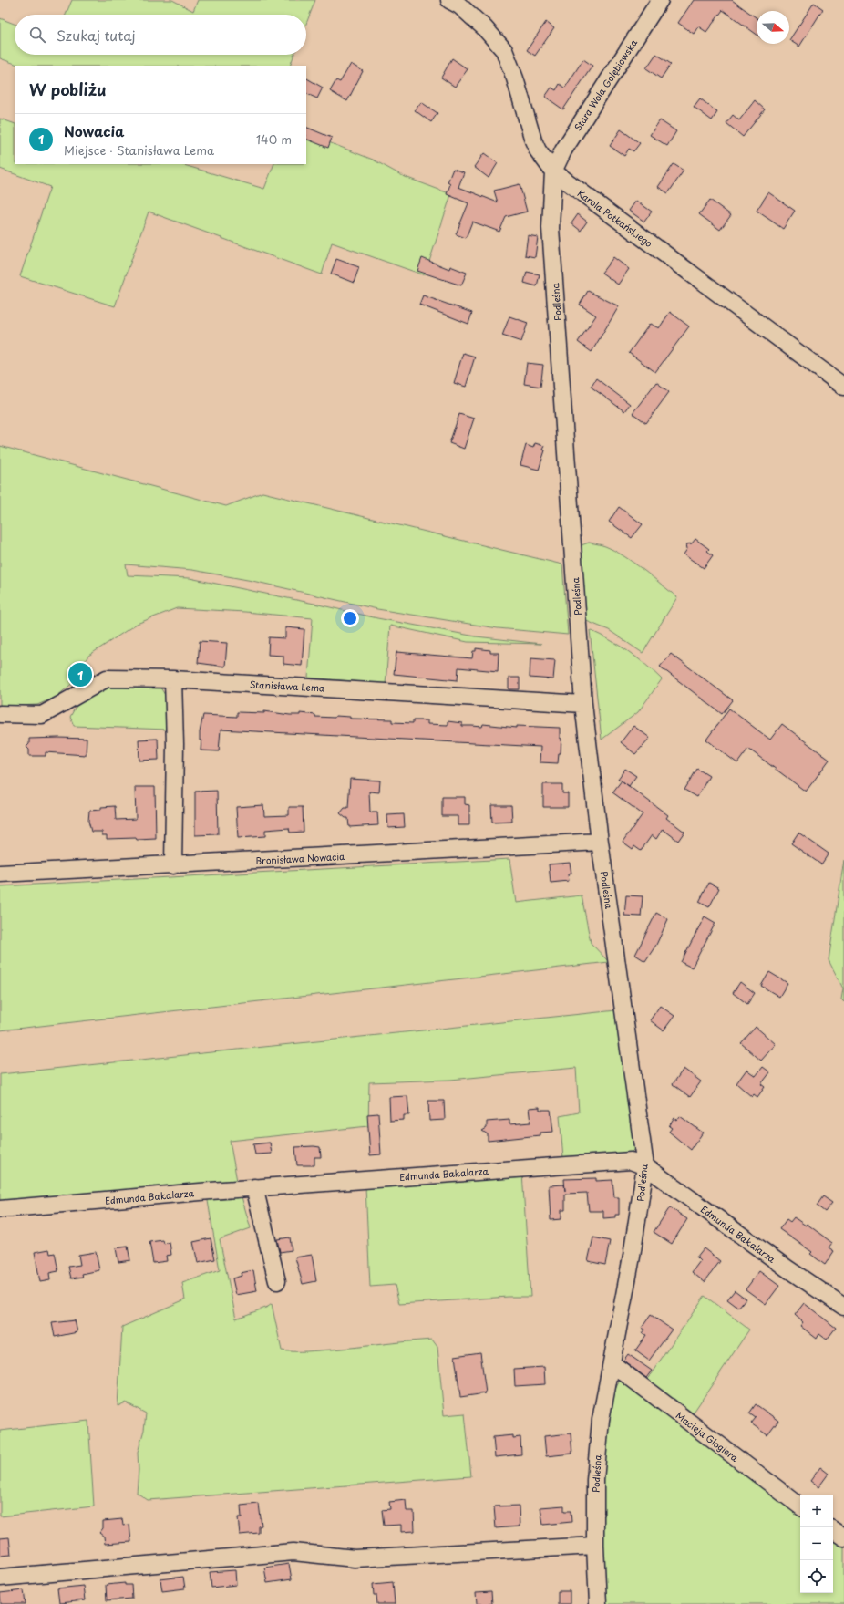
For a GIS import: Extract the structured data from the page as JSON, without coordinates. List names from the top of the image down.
{
  "streets": {
    "street": [
      "Stara Wola Gołębiowska",
      "Karola Potkańskiego",
      "Podleśna",
      "Stanisława Lema",
      "Bronisława Nowacia",
      "Edmunda Bakalarza",
      "Macieja Glogiera"
    ]
  },
  "crossings": [
    ["Stara Wola Gołębiowska", "Karola Potkańskiego"],
    ["Stara Wola Gołębiowska", "Podleśna"],
    ["Karola Potkańskiego", "Podleśna"],
    ["Podleśna", "Stanisława Lema"],
    ["Podleśna", "Bronisława Nowacia"],
    ["Podleśna", "Edmunda Bakalarza"],
    ["Podleśna", "Macieja Glogiera"]
  ],
  "north": "right",
  "page": {
    "search": "Szukaj tutaj",
    "heading": "W pobliżu",
    "list": [
      {
        "mark": "1",
        "name": "Nowacia",
        "note": "Miejsce · Stanisława Lema",
        "value": "140 m"
      }
    ],
    "pins": "1",
    "map_buttons": ["+", "−"]
  }
}
